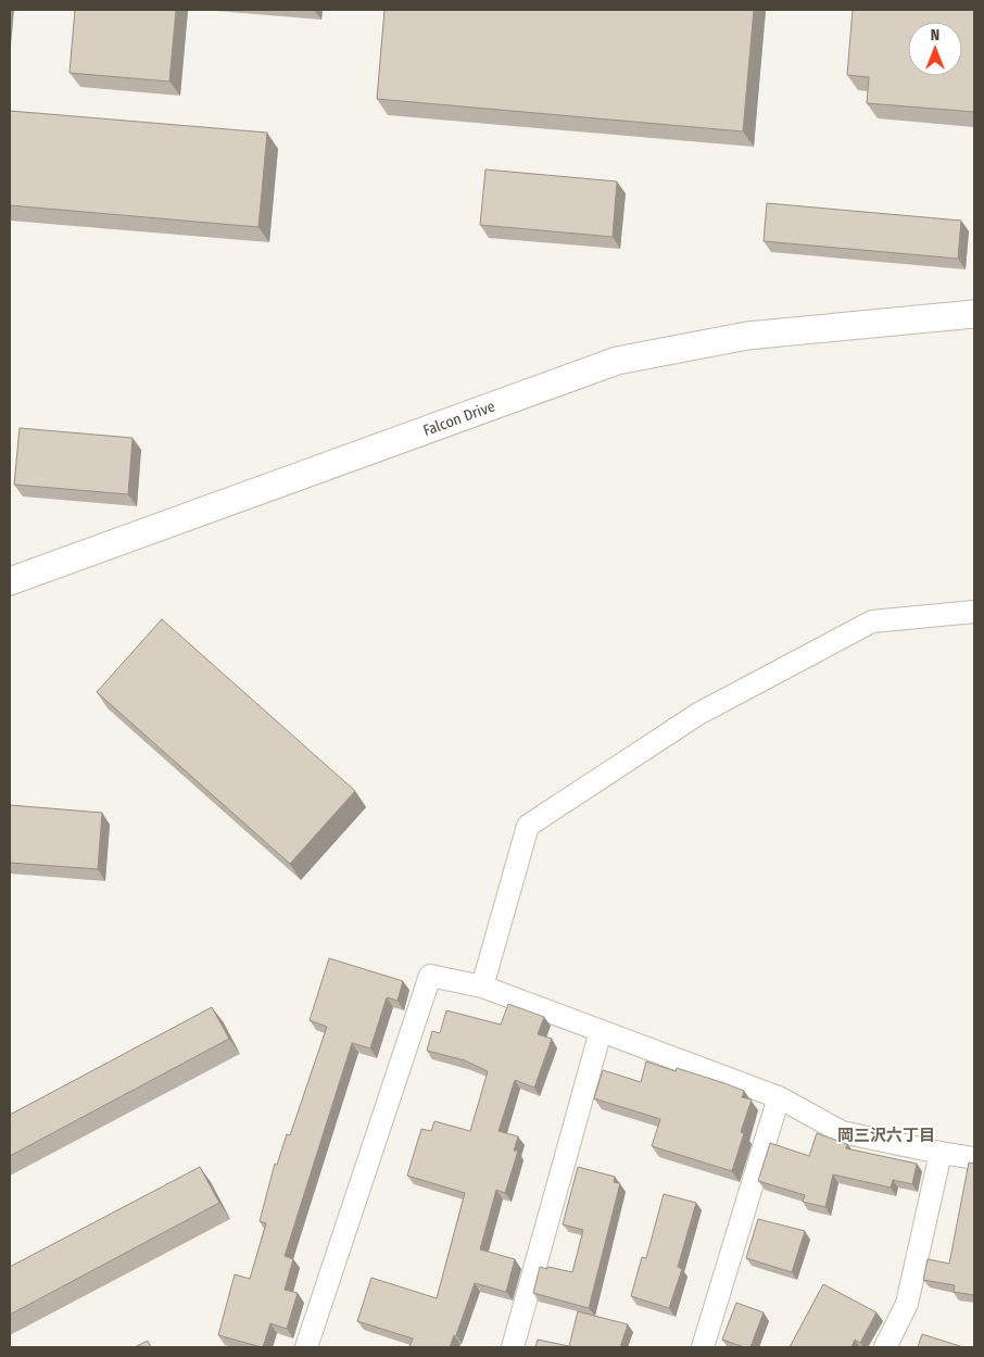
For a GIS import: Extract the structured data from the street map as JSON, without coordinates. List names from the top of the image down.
{
  "streets": {
    "street": ["Falcon Drive"]
  },
  "districts": ["岡三沢六丁目"],
  "north": "top"
}
